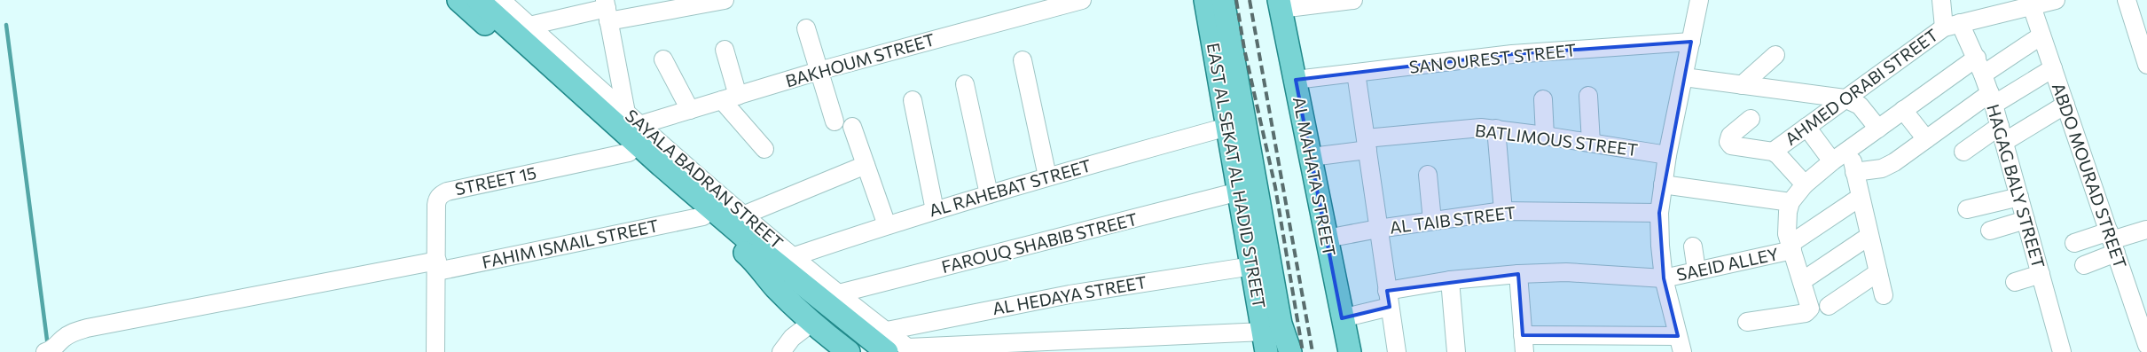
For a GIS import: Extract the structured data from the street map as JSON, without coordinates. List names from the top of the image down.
{
  "streets": {
    "main road": ["EAST AL SEKAT AL HADID STREET", "AL MAHATA STREET", "SAYALA BADRAN STREET"],
    "street": [
      "SANOUREST STREET",
      "BAKHOUM STREET",
      "AHMED ORABI STREET",
      "BATLIMOUS STREET",
      "ABDO MOURAD STREET",
      "STREET 15",
      "HAGAG BALY STREET",
      "AL RAHEBAT STREET",
      "AL TAIB STREET",
      "FAROUQ SHABIB STREET",
      "FAHIM ISMAIL STREET",
      "SAEID ALLEY",
      "AL HEDAYA STREET"
    ]
  },
  "crossings": [
    ["SANOUREST STREET", "AL MAHATA STREET"],
    ["BAKHOUM STREET", "SAYALA BADRAN STREET"],
    ["AHMED ORABI STREET", "ABDO MOURAD STREET"],
    ["AHMED ORABI STREET", "HAGAG BALY STREET"],
    ["BATLIMOUS STREET", "AL MAHATA STREET"],
    ["EAST AL SEKAT AL HADID STREET", "AL RAHEBAT STREET"],
    ["EAST AL SEKAT AL HADID STREET", "FAROUQ SHABIB STREET"],
    ["EAST AL SEKAT AL HADID STREET", "AL HEDAYA STREET"],
    ["AL MAHATA STREET", "AL TAIB STREET"],
    ["AL MAHATA STREET", "SAEID ALLEY"],
    ["SAYALA BADRAN STREET", "STREET 15"],
    ["SAYALA BADRAN STREET", "AL RAHEBAT STREET"],
    ["SAYALA BADRAN STREET", "FAROUQ SHABIB STREET"],
    ["SAYALA BADRAN STREET", "FAHIM ISMAIL STREET"],
    ["SAYALA BADRAN STREET", "AL HEDAYA STREET"],
    ["STREET 15", "FAHIM ISMAIL STREET"]
  ]
}
